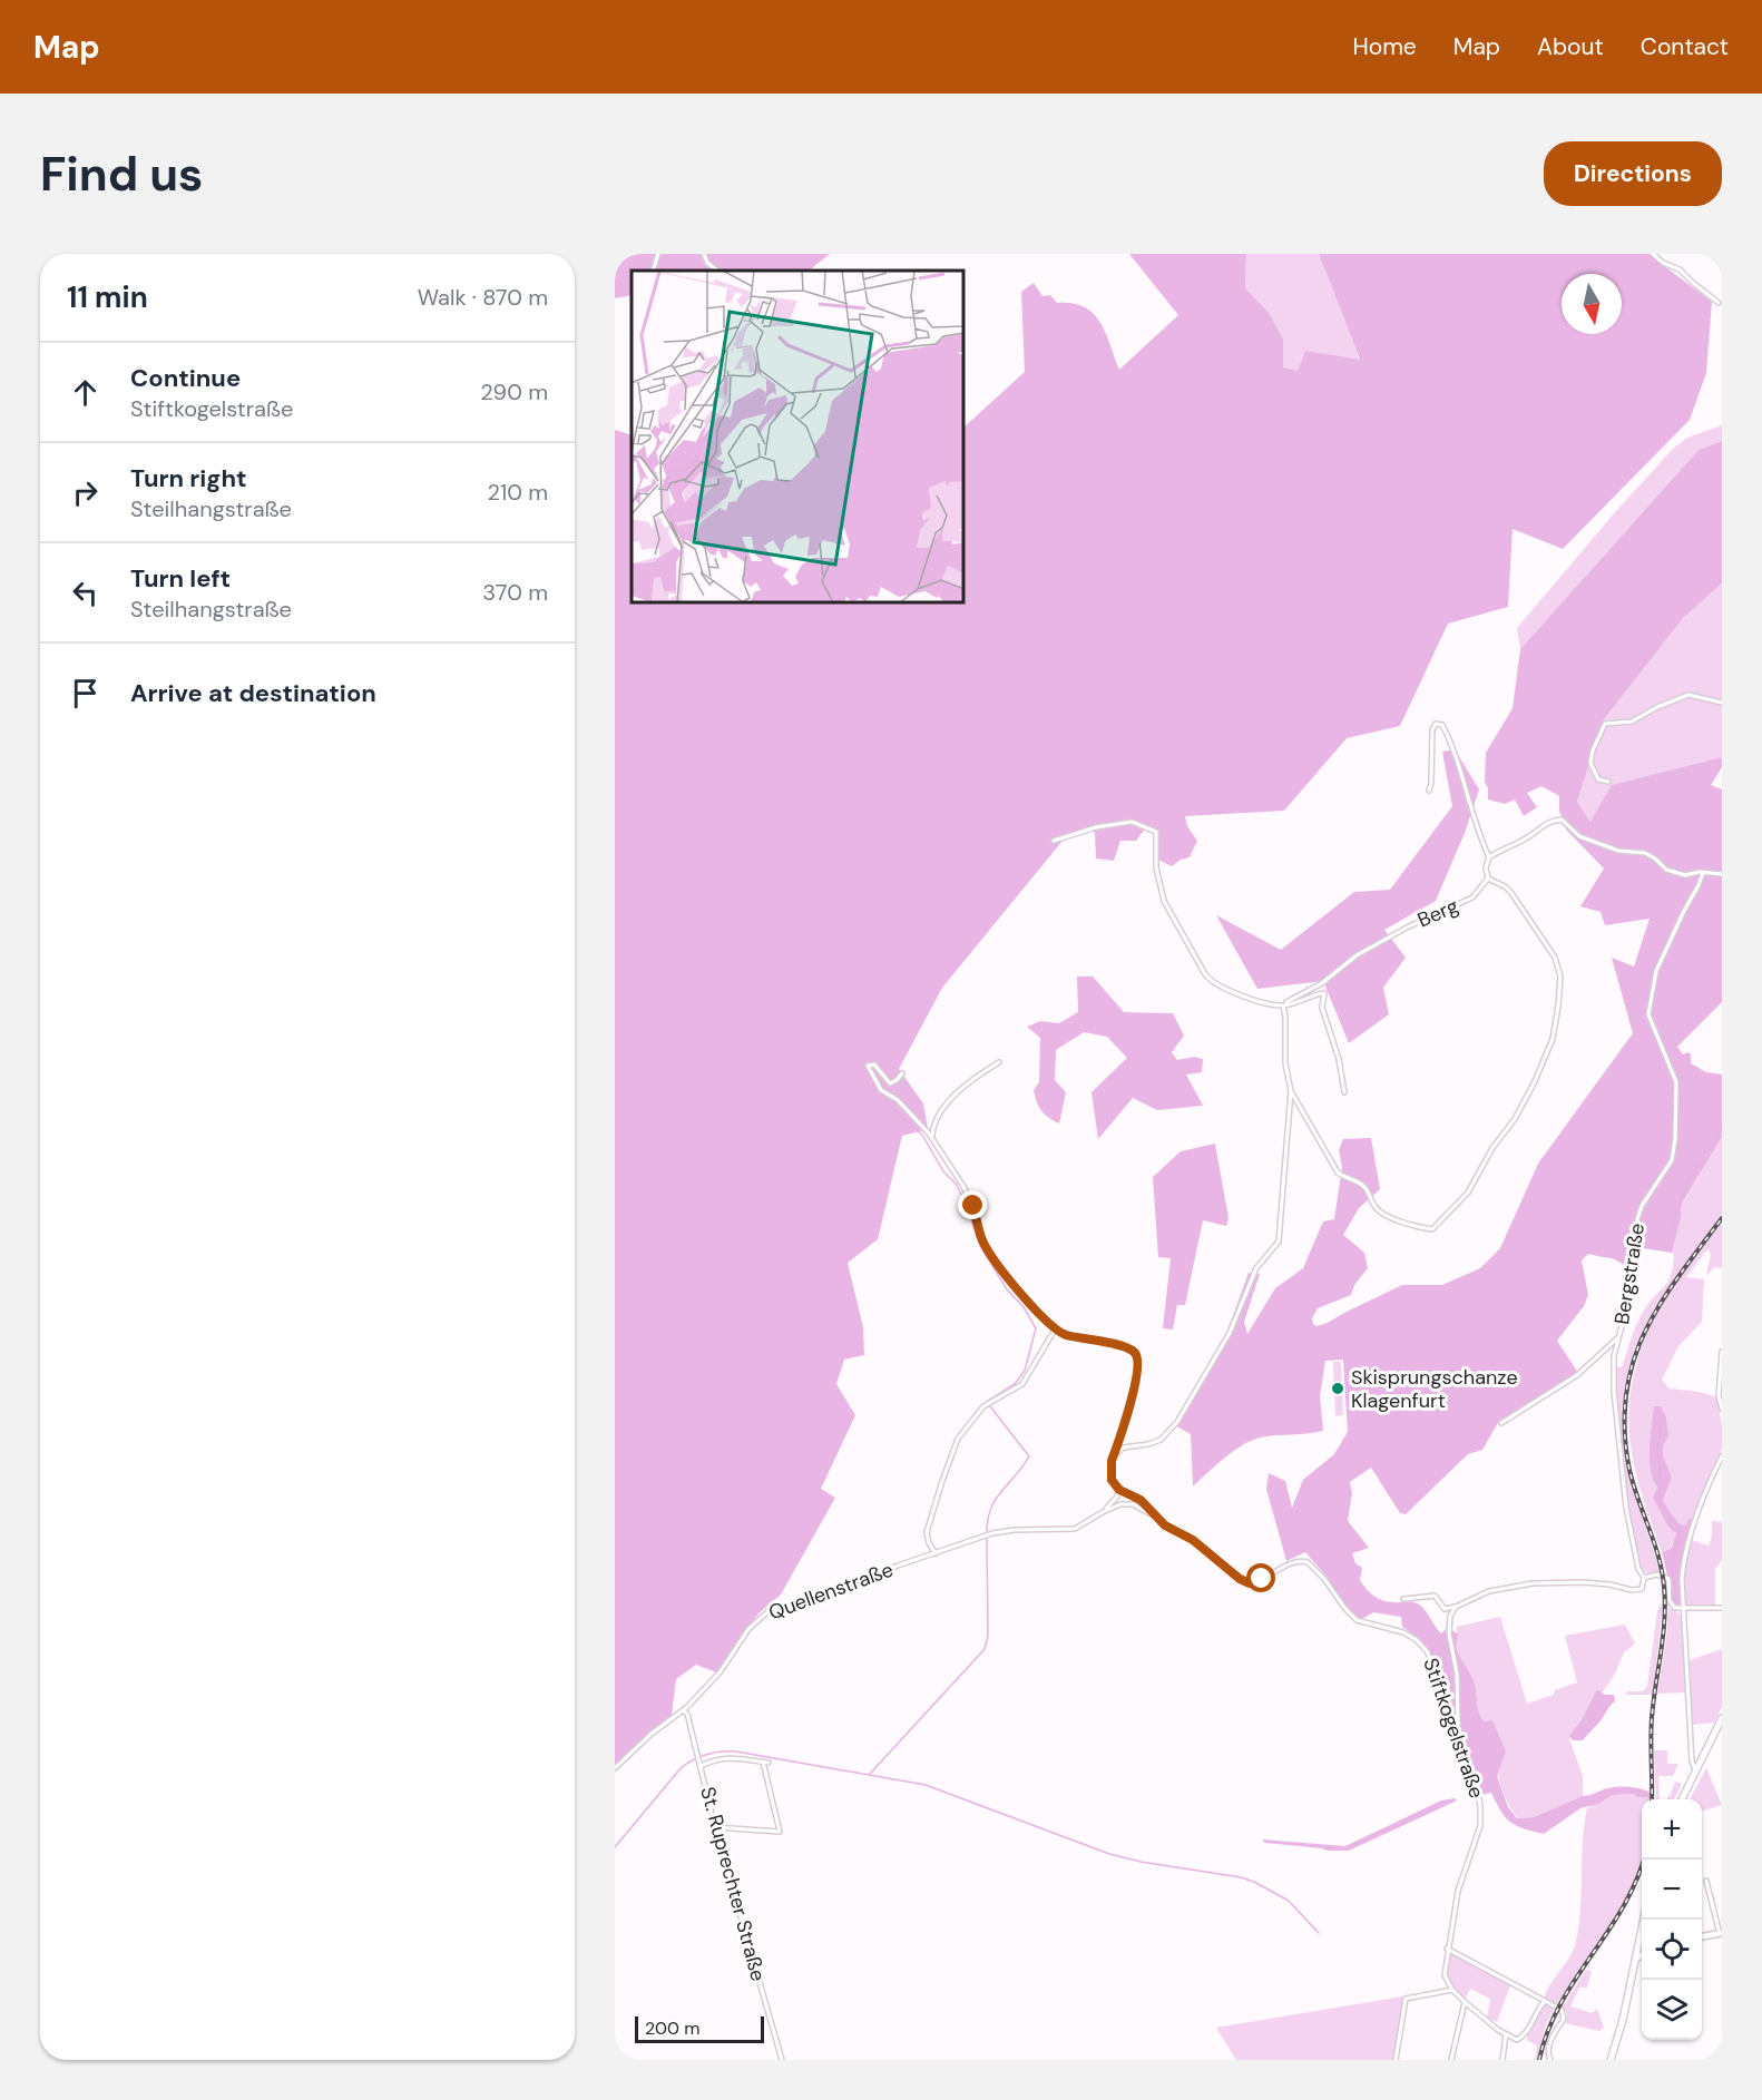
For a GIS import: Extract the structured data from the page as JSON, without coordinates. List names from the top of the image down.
{
  "streets": {
    "street": [
      "Berg",
      "Bergstraße",
      "Quellenstraße",
      "Stiftkogelstraße",
      "St. Ruprechter Straße"
    ]
  },
  "crossings": [
    ["Quellenstraße", "Stiftkogelstraße"],
    ["Quellenstraße", "St. Ruprechter Straße"]
  ],
  "places": ["Skisprungschanze Klagenfurt"],
  "scale_bar": "200 m",
  "north": "bottom",
  "page": {
    "header": "Map",
    "nav": [
      "Home",
      "Map",
      "About",
      "Contact"
    ],
    "buttons": "Directions",
    "title": "Find us",
    "heading": ["11 min", "Walk · 870 m"],
    "list": [
      ["Continue", "Stiftkogelstraße", "290 m"],
      ["Turn right", "Steilhangstraße", "210 m"],
      ["Turn left", "Steilhangstraße", "370 m"],
      "Arrive at destination"
    ],
    "map_buttons": ["+", "−"],
    "scale": "200 m"
  }
}
